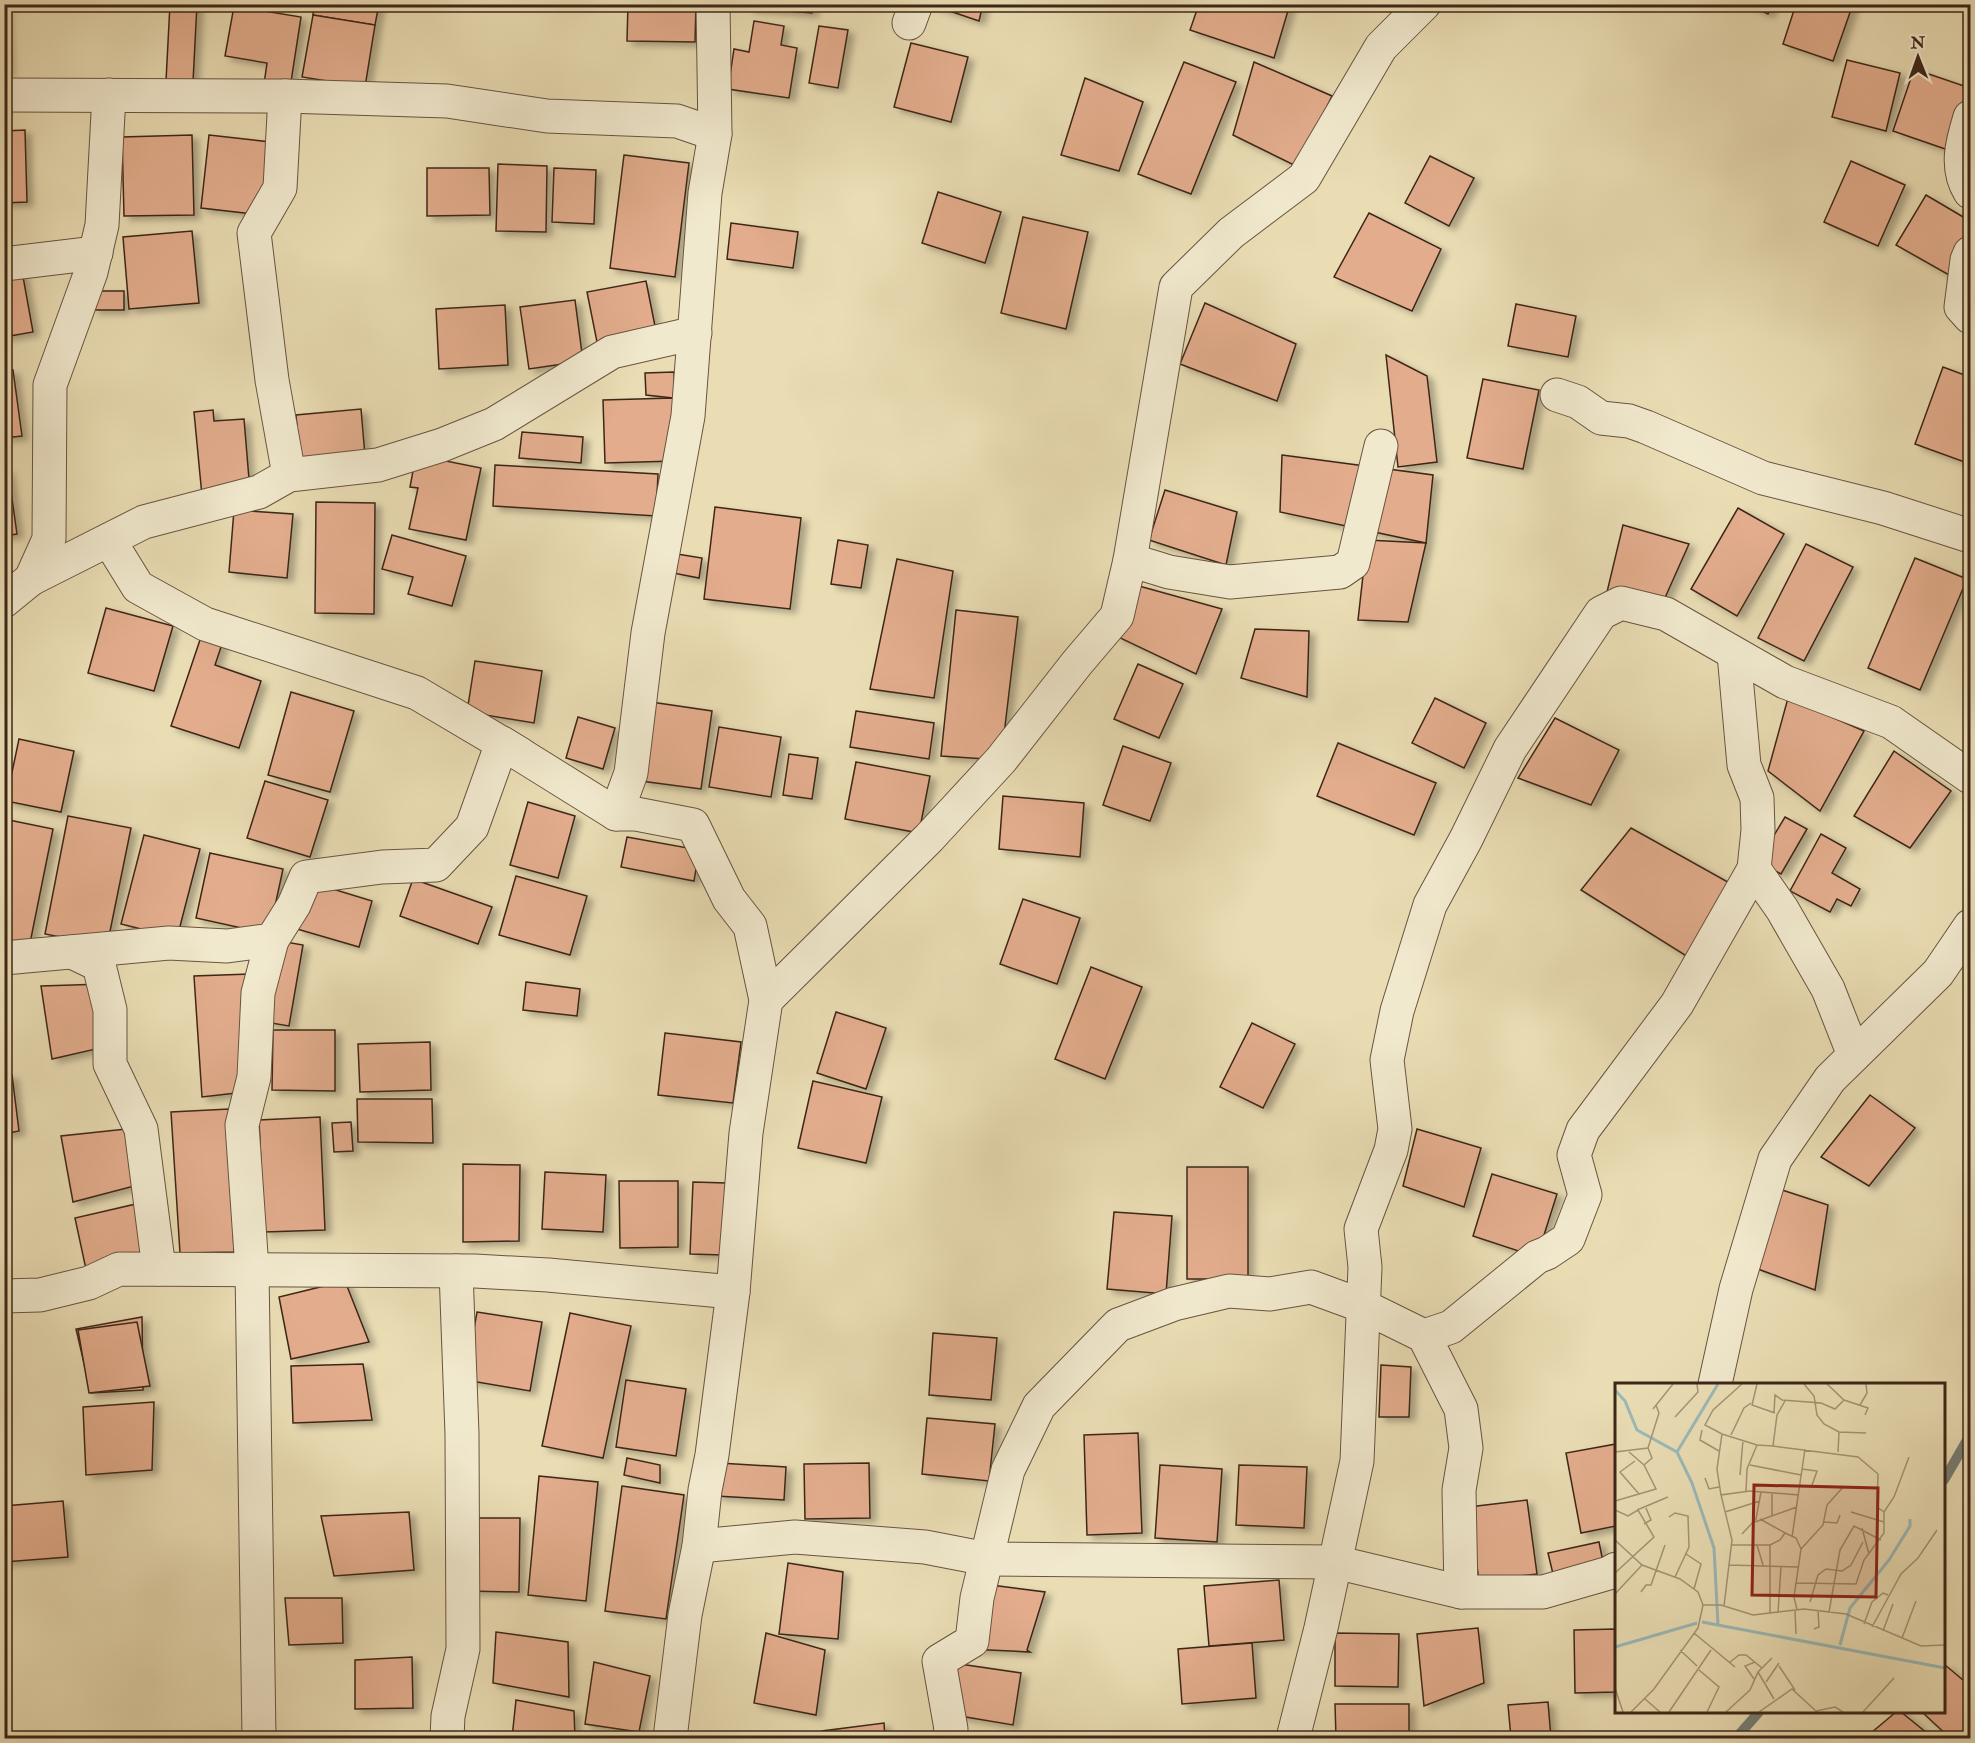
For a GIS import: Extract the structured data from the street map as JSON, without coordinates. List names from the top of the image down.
{
  "north": "top"
}
